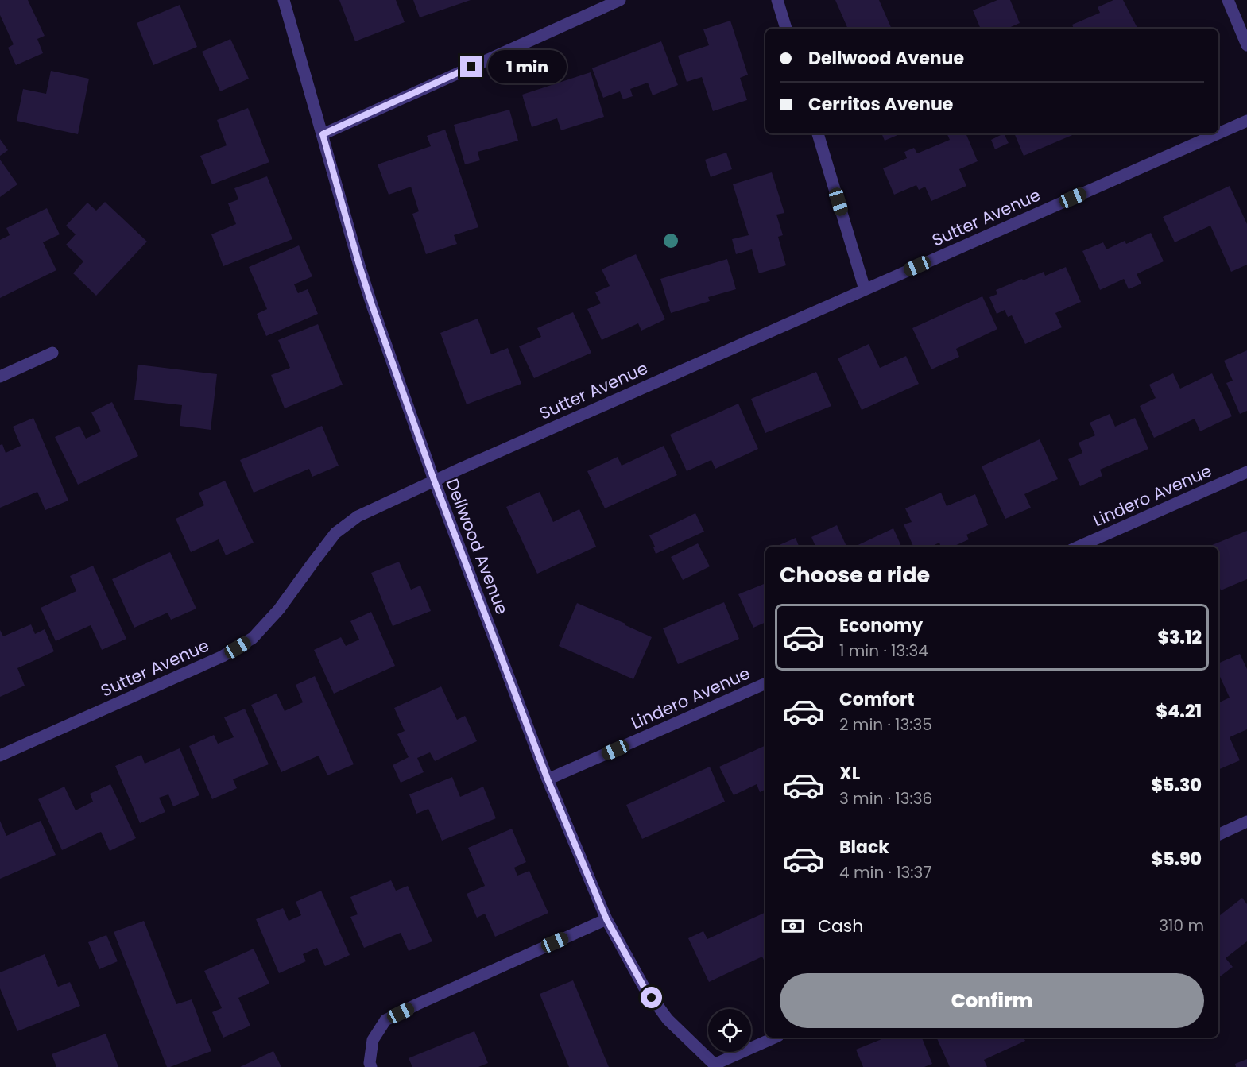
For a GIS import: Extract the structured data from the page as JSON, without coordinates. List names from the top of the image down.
{
  "streets": {
    "street": ["Sutter Avenue", "Lindero Avenue", "Dellwood Avenue"]
  },
  "crossings": [
    ["Sutter Avenue", "Dellwood Avenue"],
    ["Lindero Avenue", "Dellwood Avenue"]
  ],
  "page": {
    "banner": ["Dellwood Avenue", "Cerritos Avenue"],
    "bubble": "1 min",
    "heading": "Choose a ride",
    "list": [
      {
        "name": "Economy",
        "note": "1 min · 13:34",
        "value": "$3.12"
      },
      {
        "name": "Comfort",
        "note": "2 min · 13:35",
        "value": "$4.21"
      },
      {
        "name": "XL",
        "note": "3 min · 13:36",
        "value": "$5.30"
      },
      {
        "name": "Black",
        "note": "4 min · 13:37",
        "value": "$5.90"
      }
    ],
    "pay": ["Cash", "310 m"],
    "buttons": "Confirm"
  }
}
